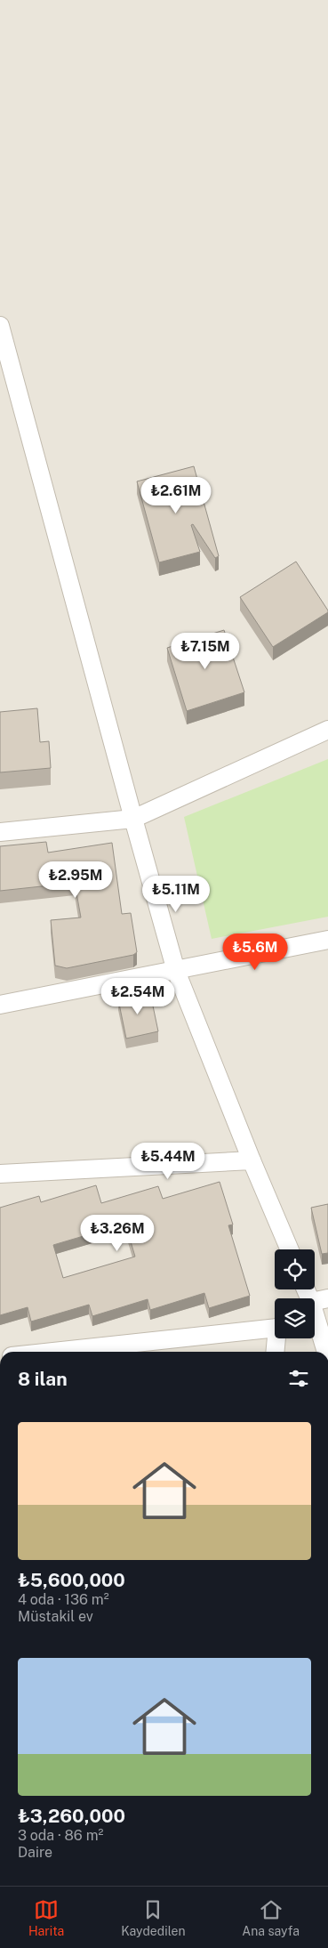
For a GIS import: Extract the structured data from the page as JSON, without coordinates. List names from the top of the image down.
{
  "page": {
    "price": [
      "₺2.61M",
      "₺7.15M",
      "₺2.95M",
      "₺5.11M",
      "₺5.6M",
      "₺2.54M",
      "₺5.44M",
      "₺3.26M"
    ],
    "heading": "8 ilan",
    "list": [
      {
        "name": "₺5,600,000",
        "note": "4 oda · 136 m² · Müstakil ev"
      },
      {
        "name": "₺3,260,000",
        "note": "3 oda · 86 m² · Daire"
      }
    ],
    "tabs": ["Harita", "Kaydedilen", "Ana sayfa"]
  }
}
